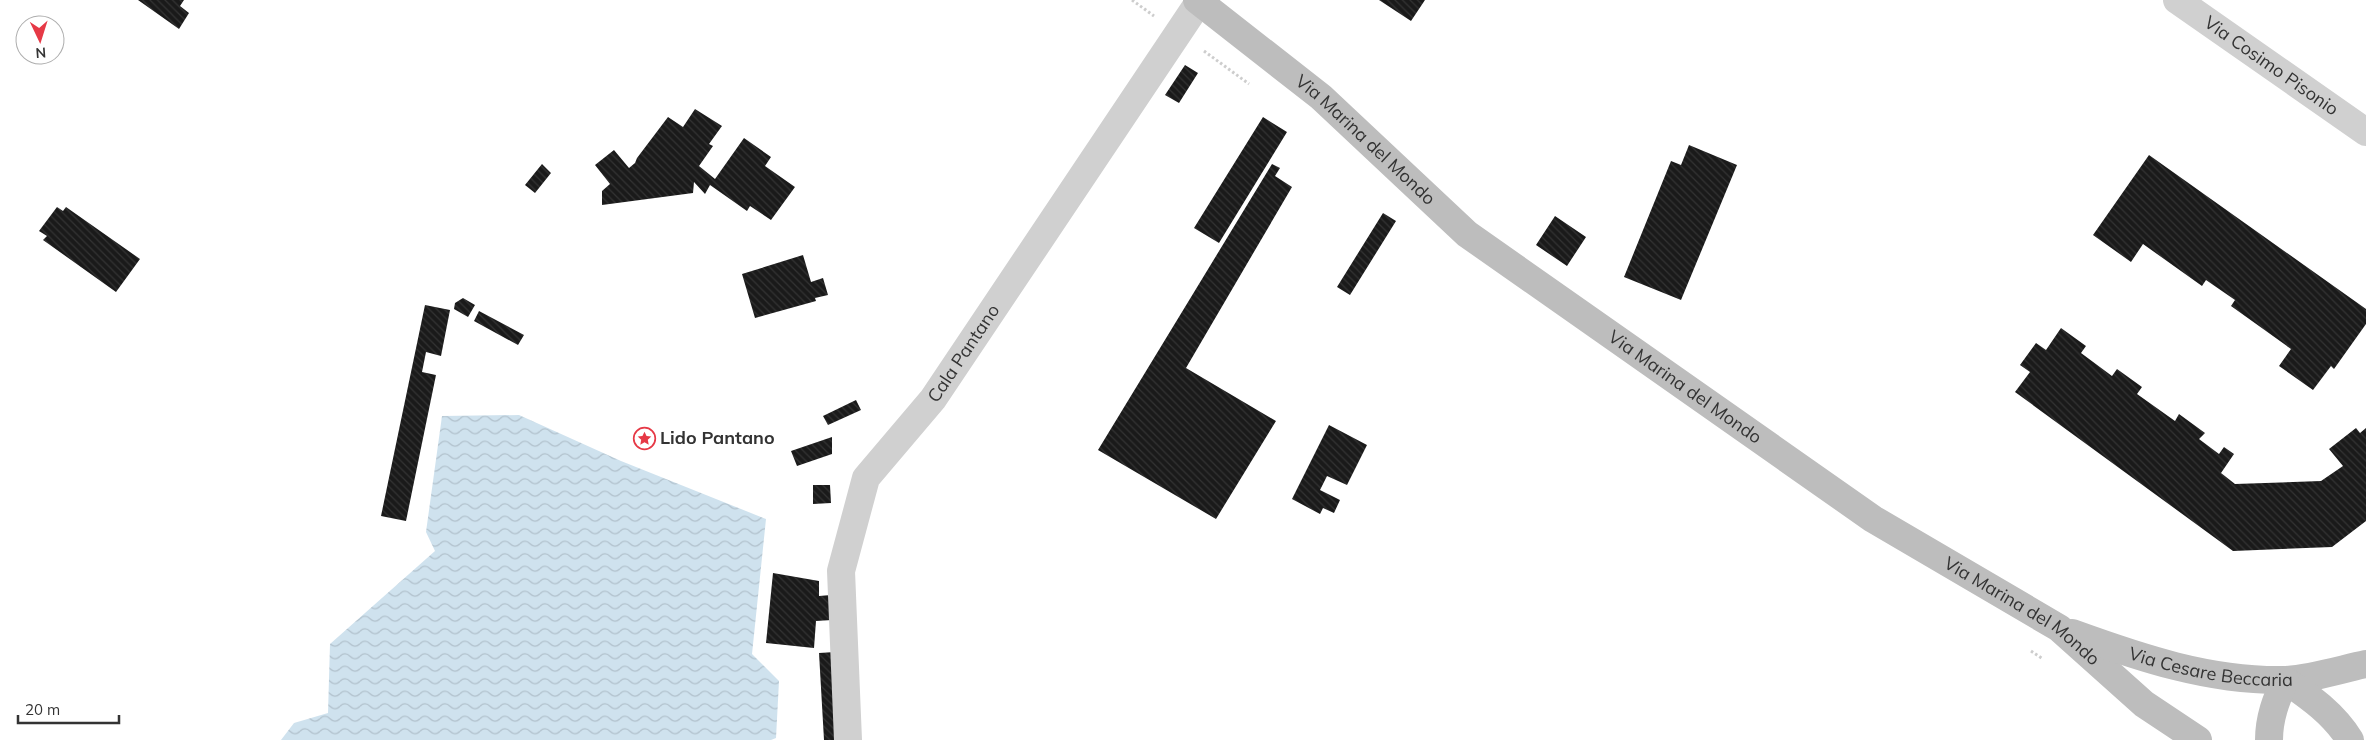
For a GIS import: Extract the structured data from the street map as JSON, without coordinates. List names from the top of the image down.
{
  "streets": {
    "street": [
      "Via Cosimo Pisonio",
      "Via Marina del Mondo",
      "Cala Pantano",
      "Via Cesare Beccaria"
    ]
  },
  "crossings": [
    ["Via Marina del Mondo", "Cala Pantano"],
    ["Via Marina del Mondo", "Via Cesare Beccaria"]
  ],
  "places": {
    "place": ["Lido Pantano"]
  },
  "scale_bar": "20 m",
  "north": "bottom"
}
